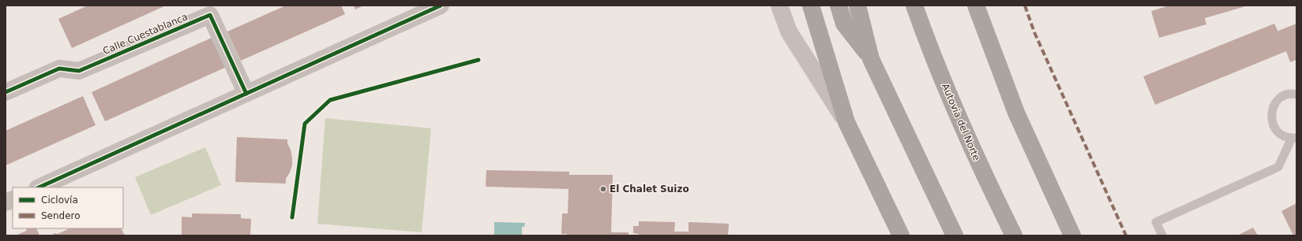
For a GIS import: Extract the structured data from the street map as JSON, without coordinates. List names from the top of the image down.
{
  "streets": {
    "highway": ["Autovía del Norte"],
    "street": ["Calle Cuestablanca"]
  },
  "places": ["El Chalet Suizo"],
  "legend": ["Ciclovía", "Sendero"]
}
